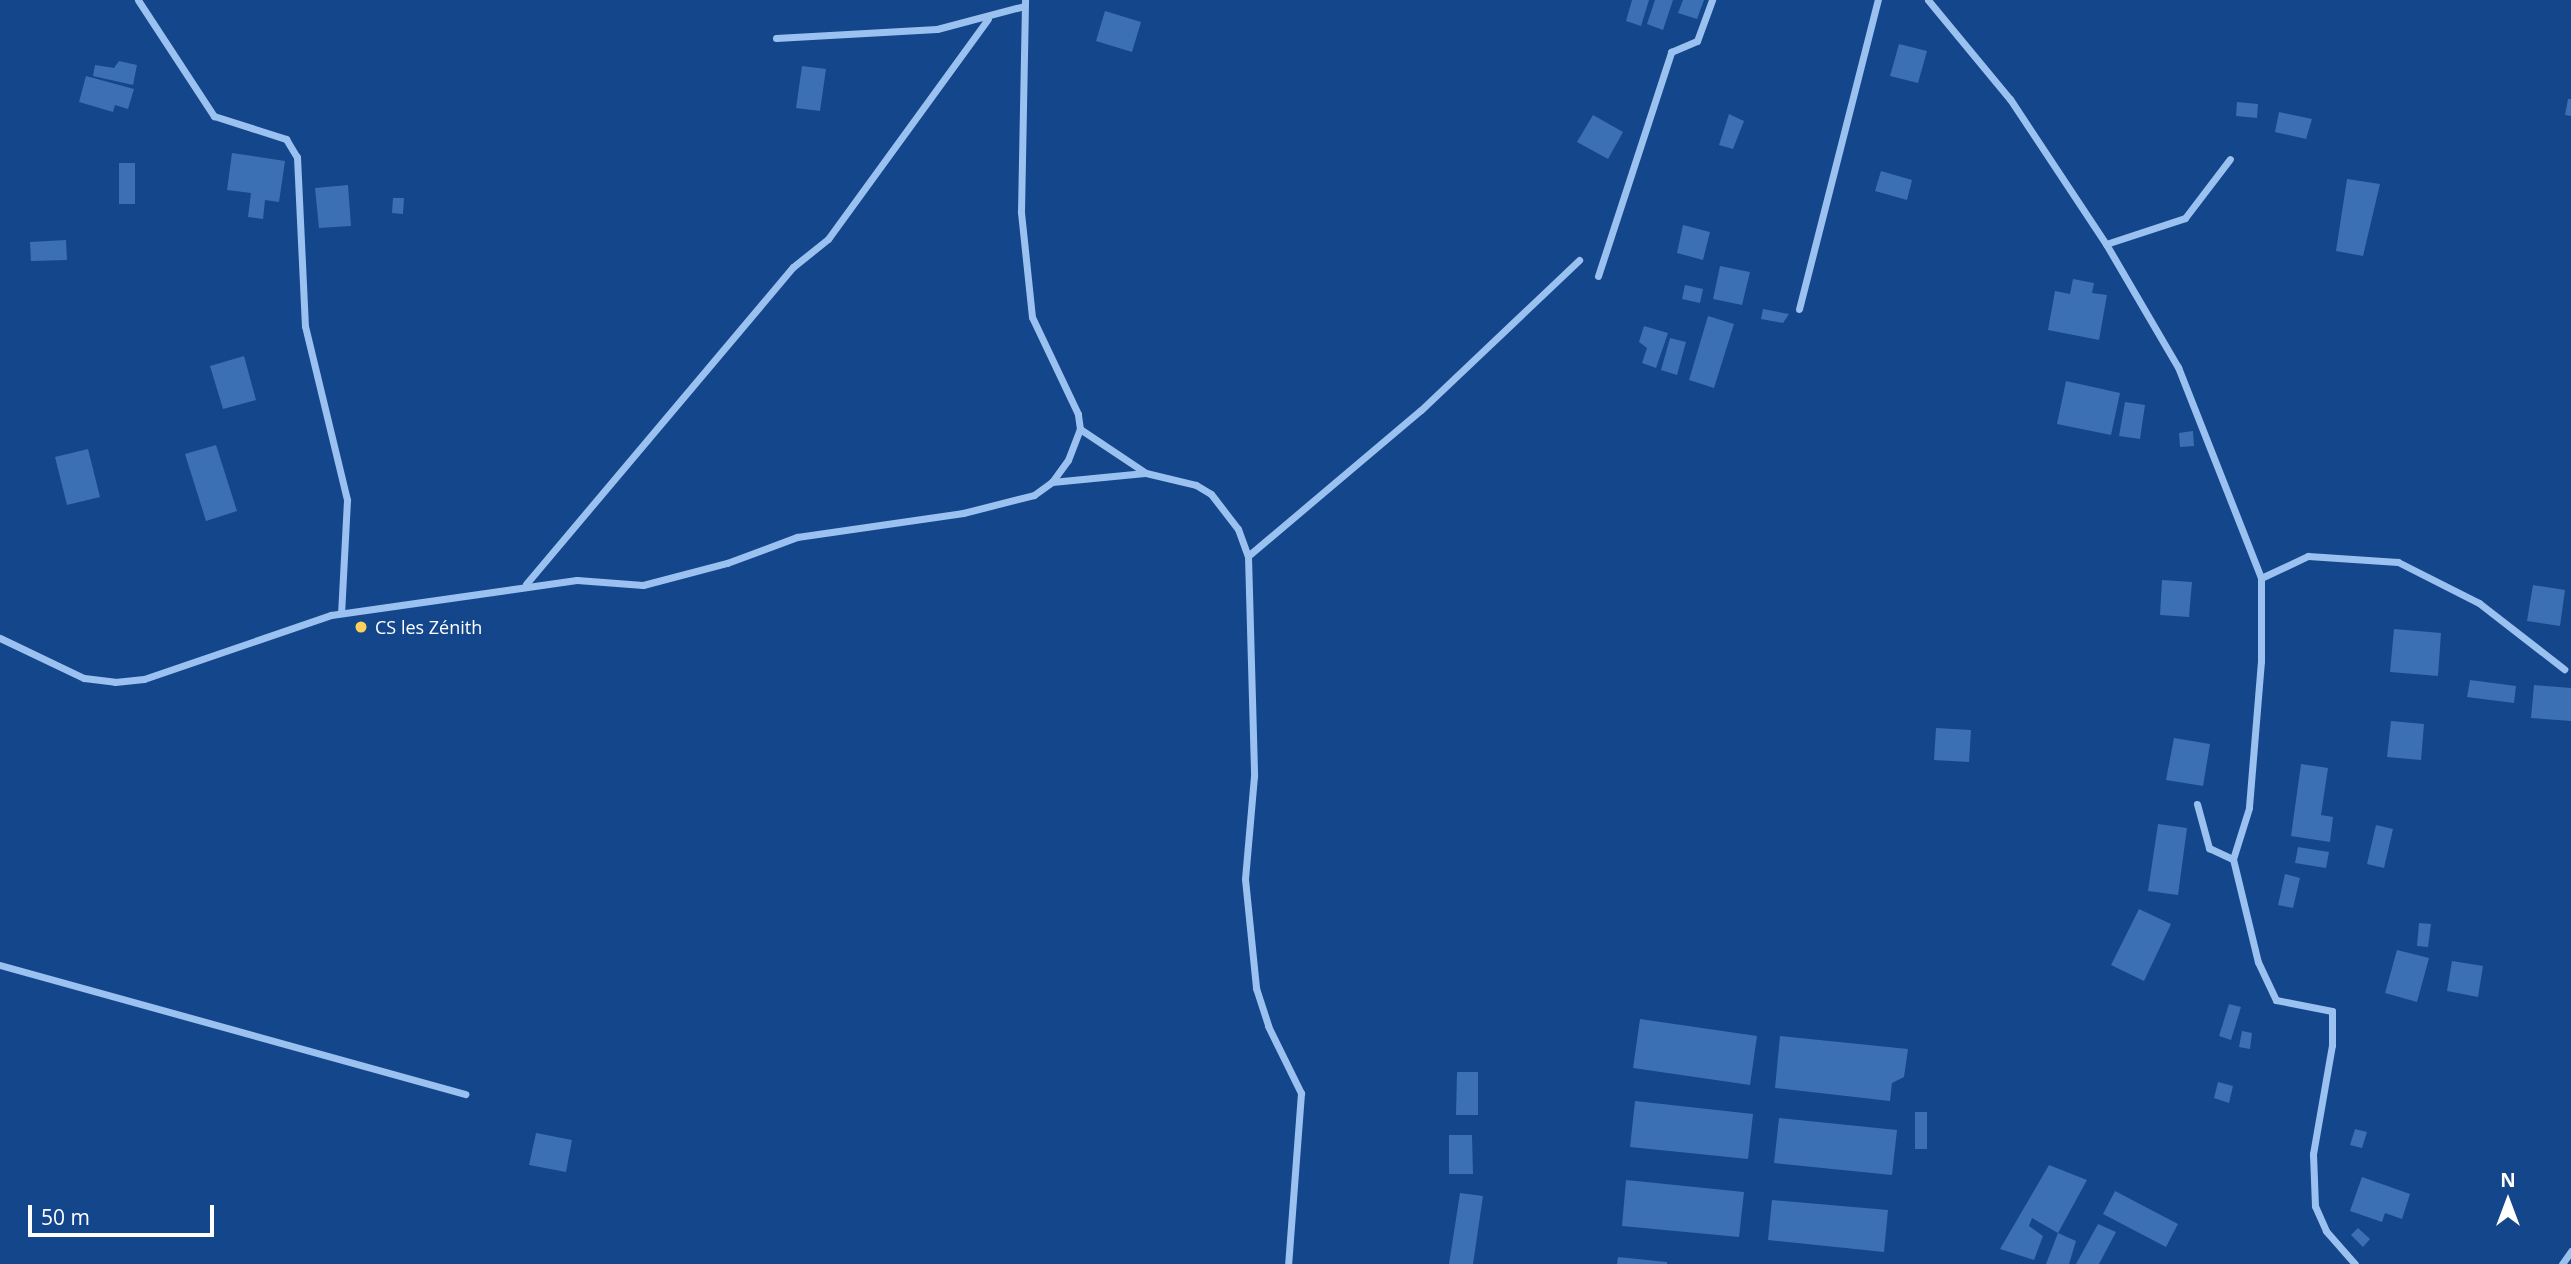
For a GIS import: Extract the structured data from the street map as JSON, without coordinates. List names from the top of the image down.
{
  "places": ["CS les Zénith"],
  "scale_bar": "50 m",
  "north": "top"
}
